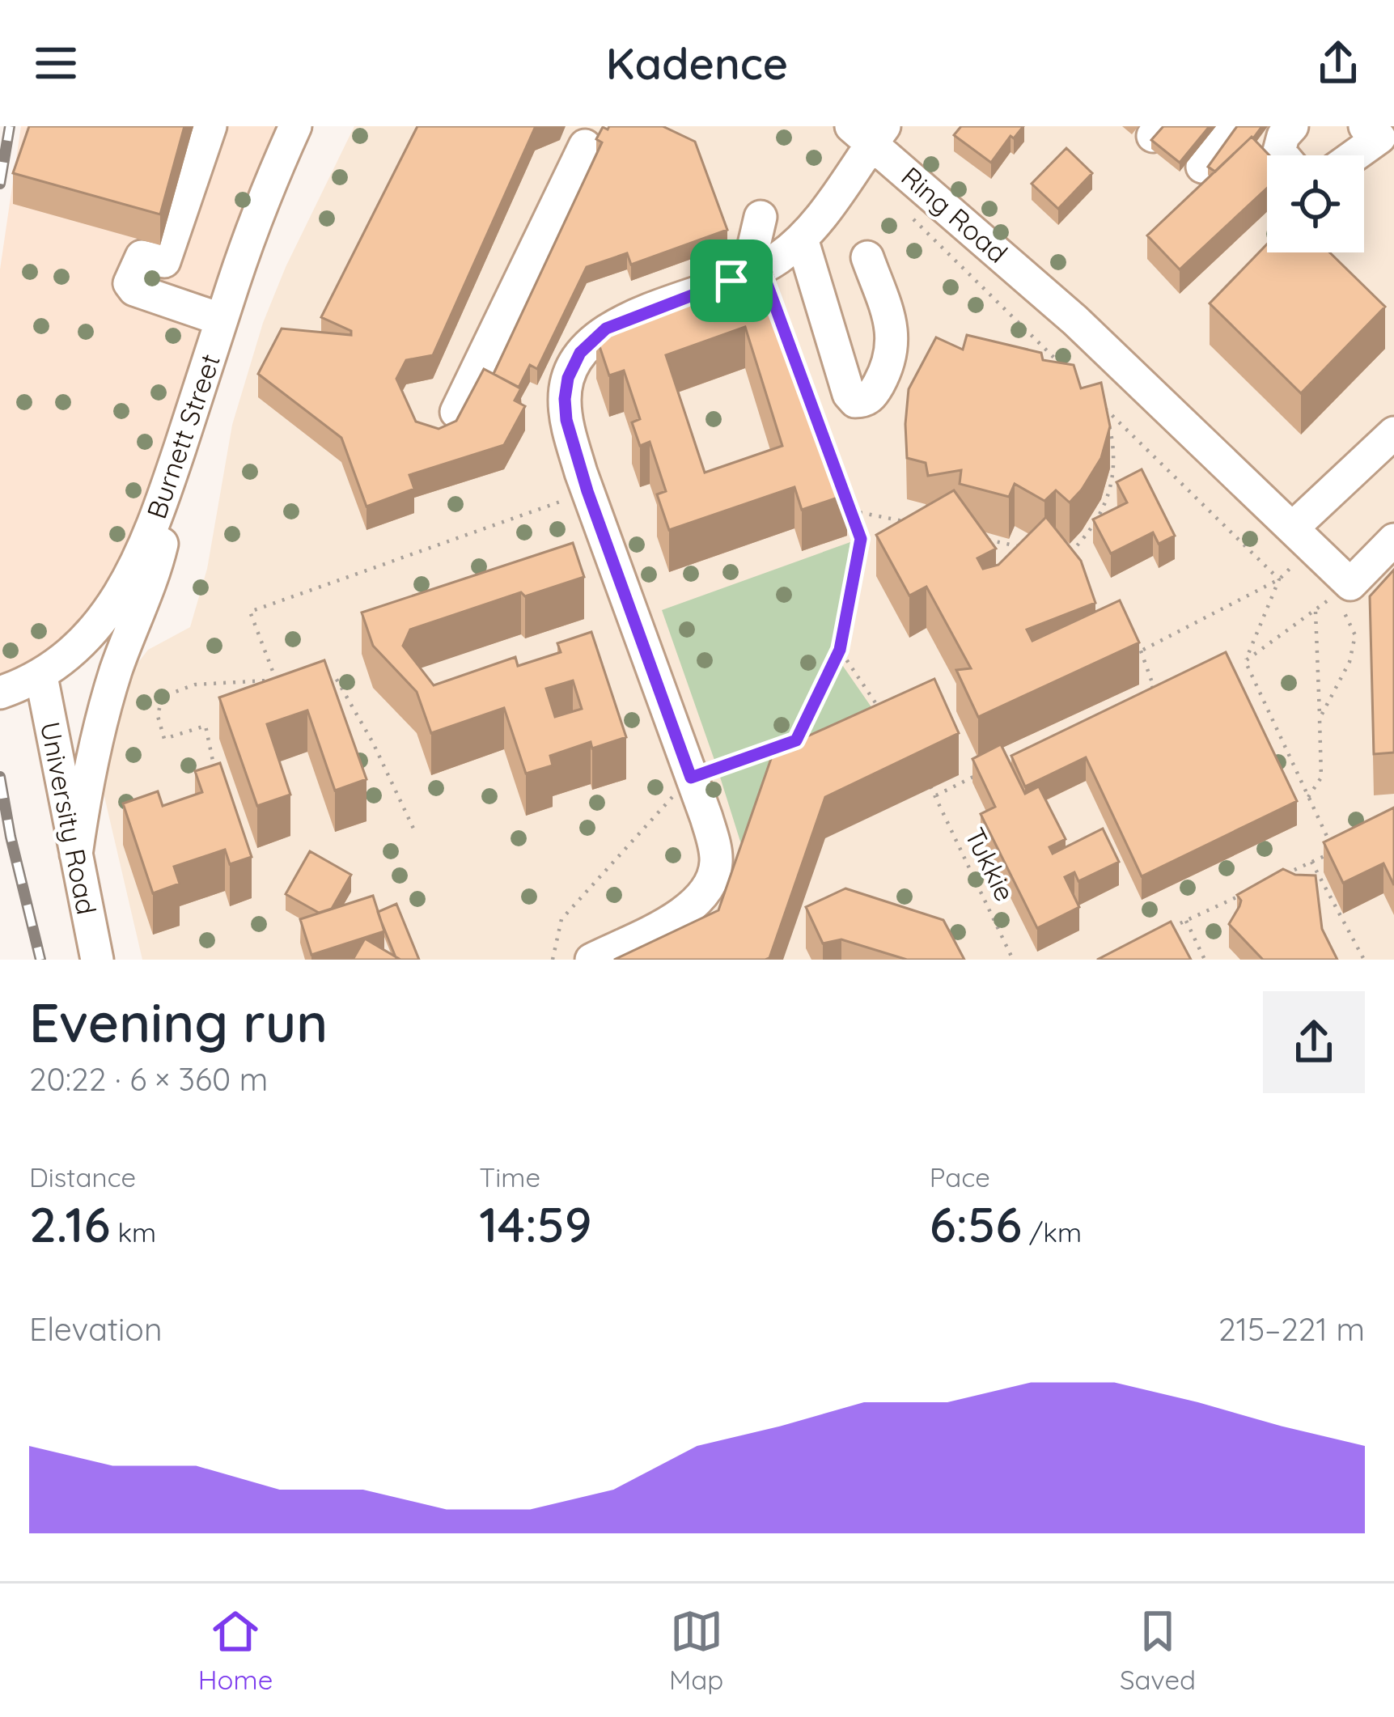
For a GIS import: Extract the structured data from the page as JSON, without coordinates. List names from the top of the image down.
{
  "streets": {
    "street": ["Ring Road", "Burnett Street", "University Road"],
    "path": ["Tukkie"]
  },
  "crossings": [
    ["Burnett Street", "University Road"]
  ],
  "page": {
    "header": "Kadence",
    "heading": ["Evening run", "20:22 · 6 × 360 m"],
    "stats": [
      ["Distance", "2.16 km"],
      ["Time", "14:59"],
      ["Pace", "6:56 /km"]
    ],
    "chart": ["Elevation", "215–221 m"],
    "tabs": ["Home", "Map", "Saved"]
  }
}
